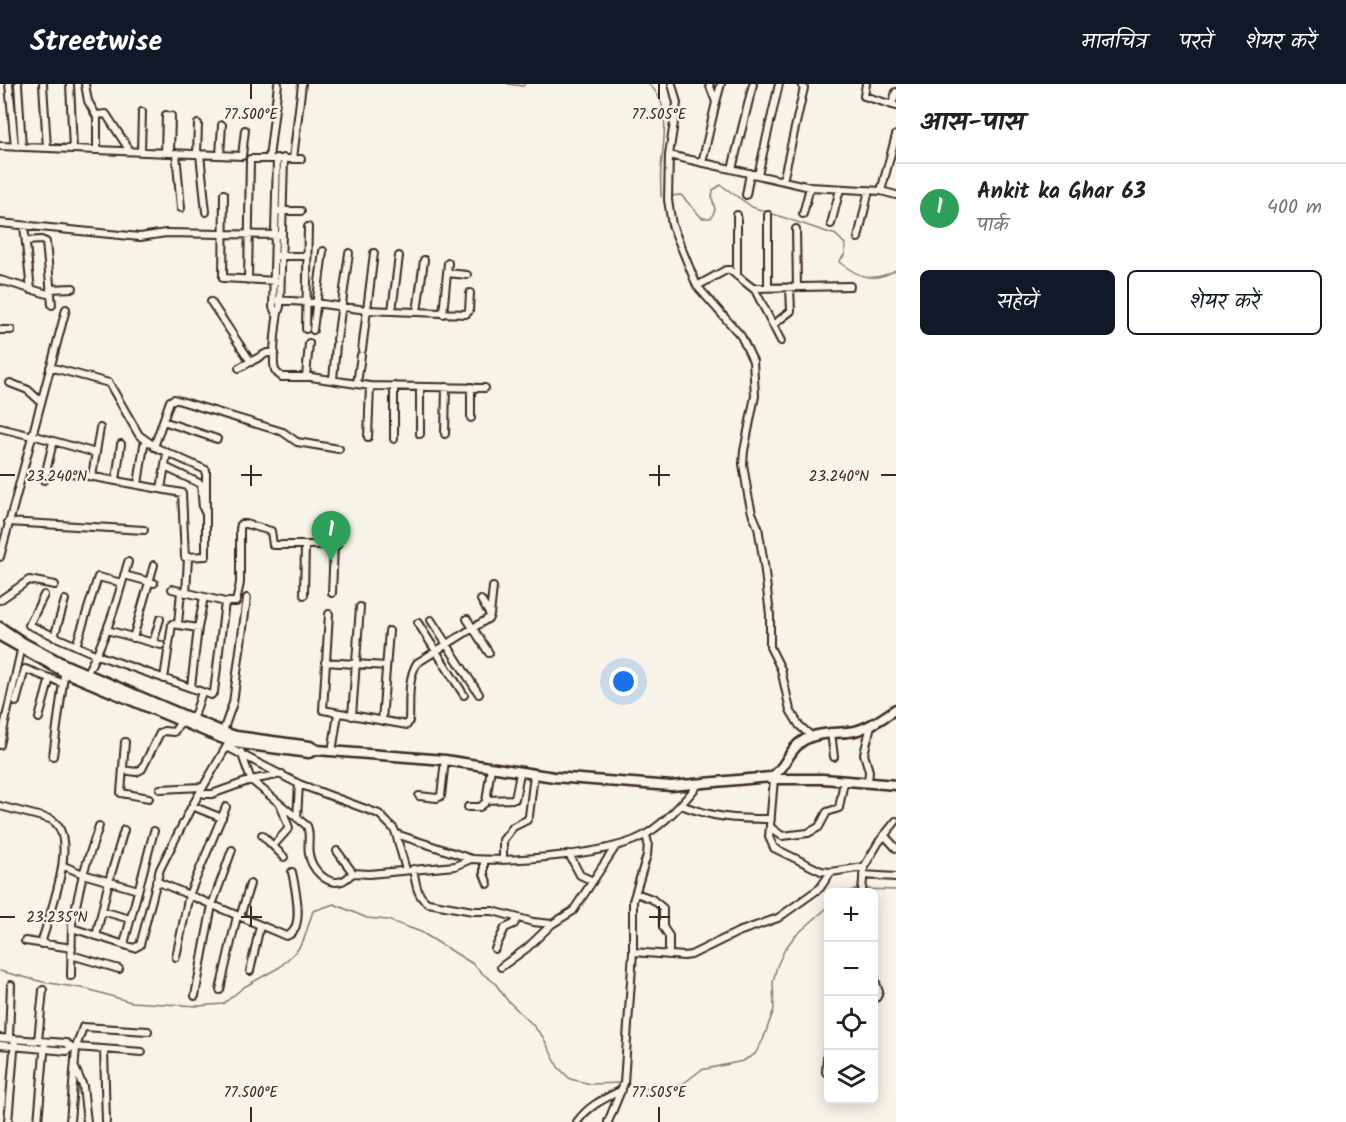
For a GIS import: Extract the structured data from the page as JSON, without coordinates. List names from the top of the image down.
{
  "page": {
    "header": "Streetwise",
    "nav": ["मानचित्र", "परतें", "शेयर करें"],
    "heading": "आस-पास",
    "list": [
      {
        "mark": "1",
        "name": "Ankit ka Ghar 63",
        "note": "पार्क",
        "value": "400 m"
      }
    ],
    "buttons": ["सहेजें", "शेयर करें"],
    "pins": "1",
    "map_buttons": ["+", "−"]
  },
  "coordinates": [
    "77.500°E",
    "77.505°E",
    "23.240°N",
    "23.235°N"
  ]
}
